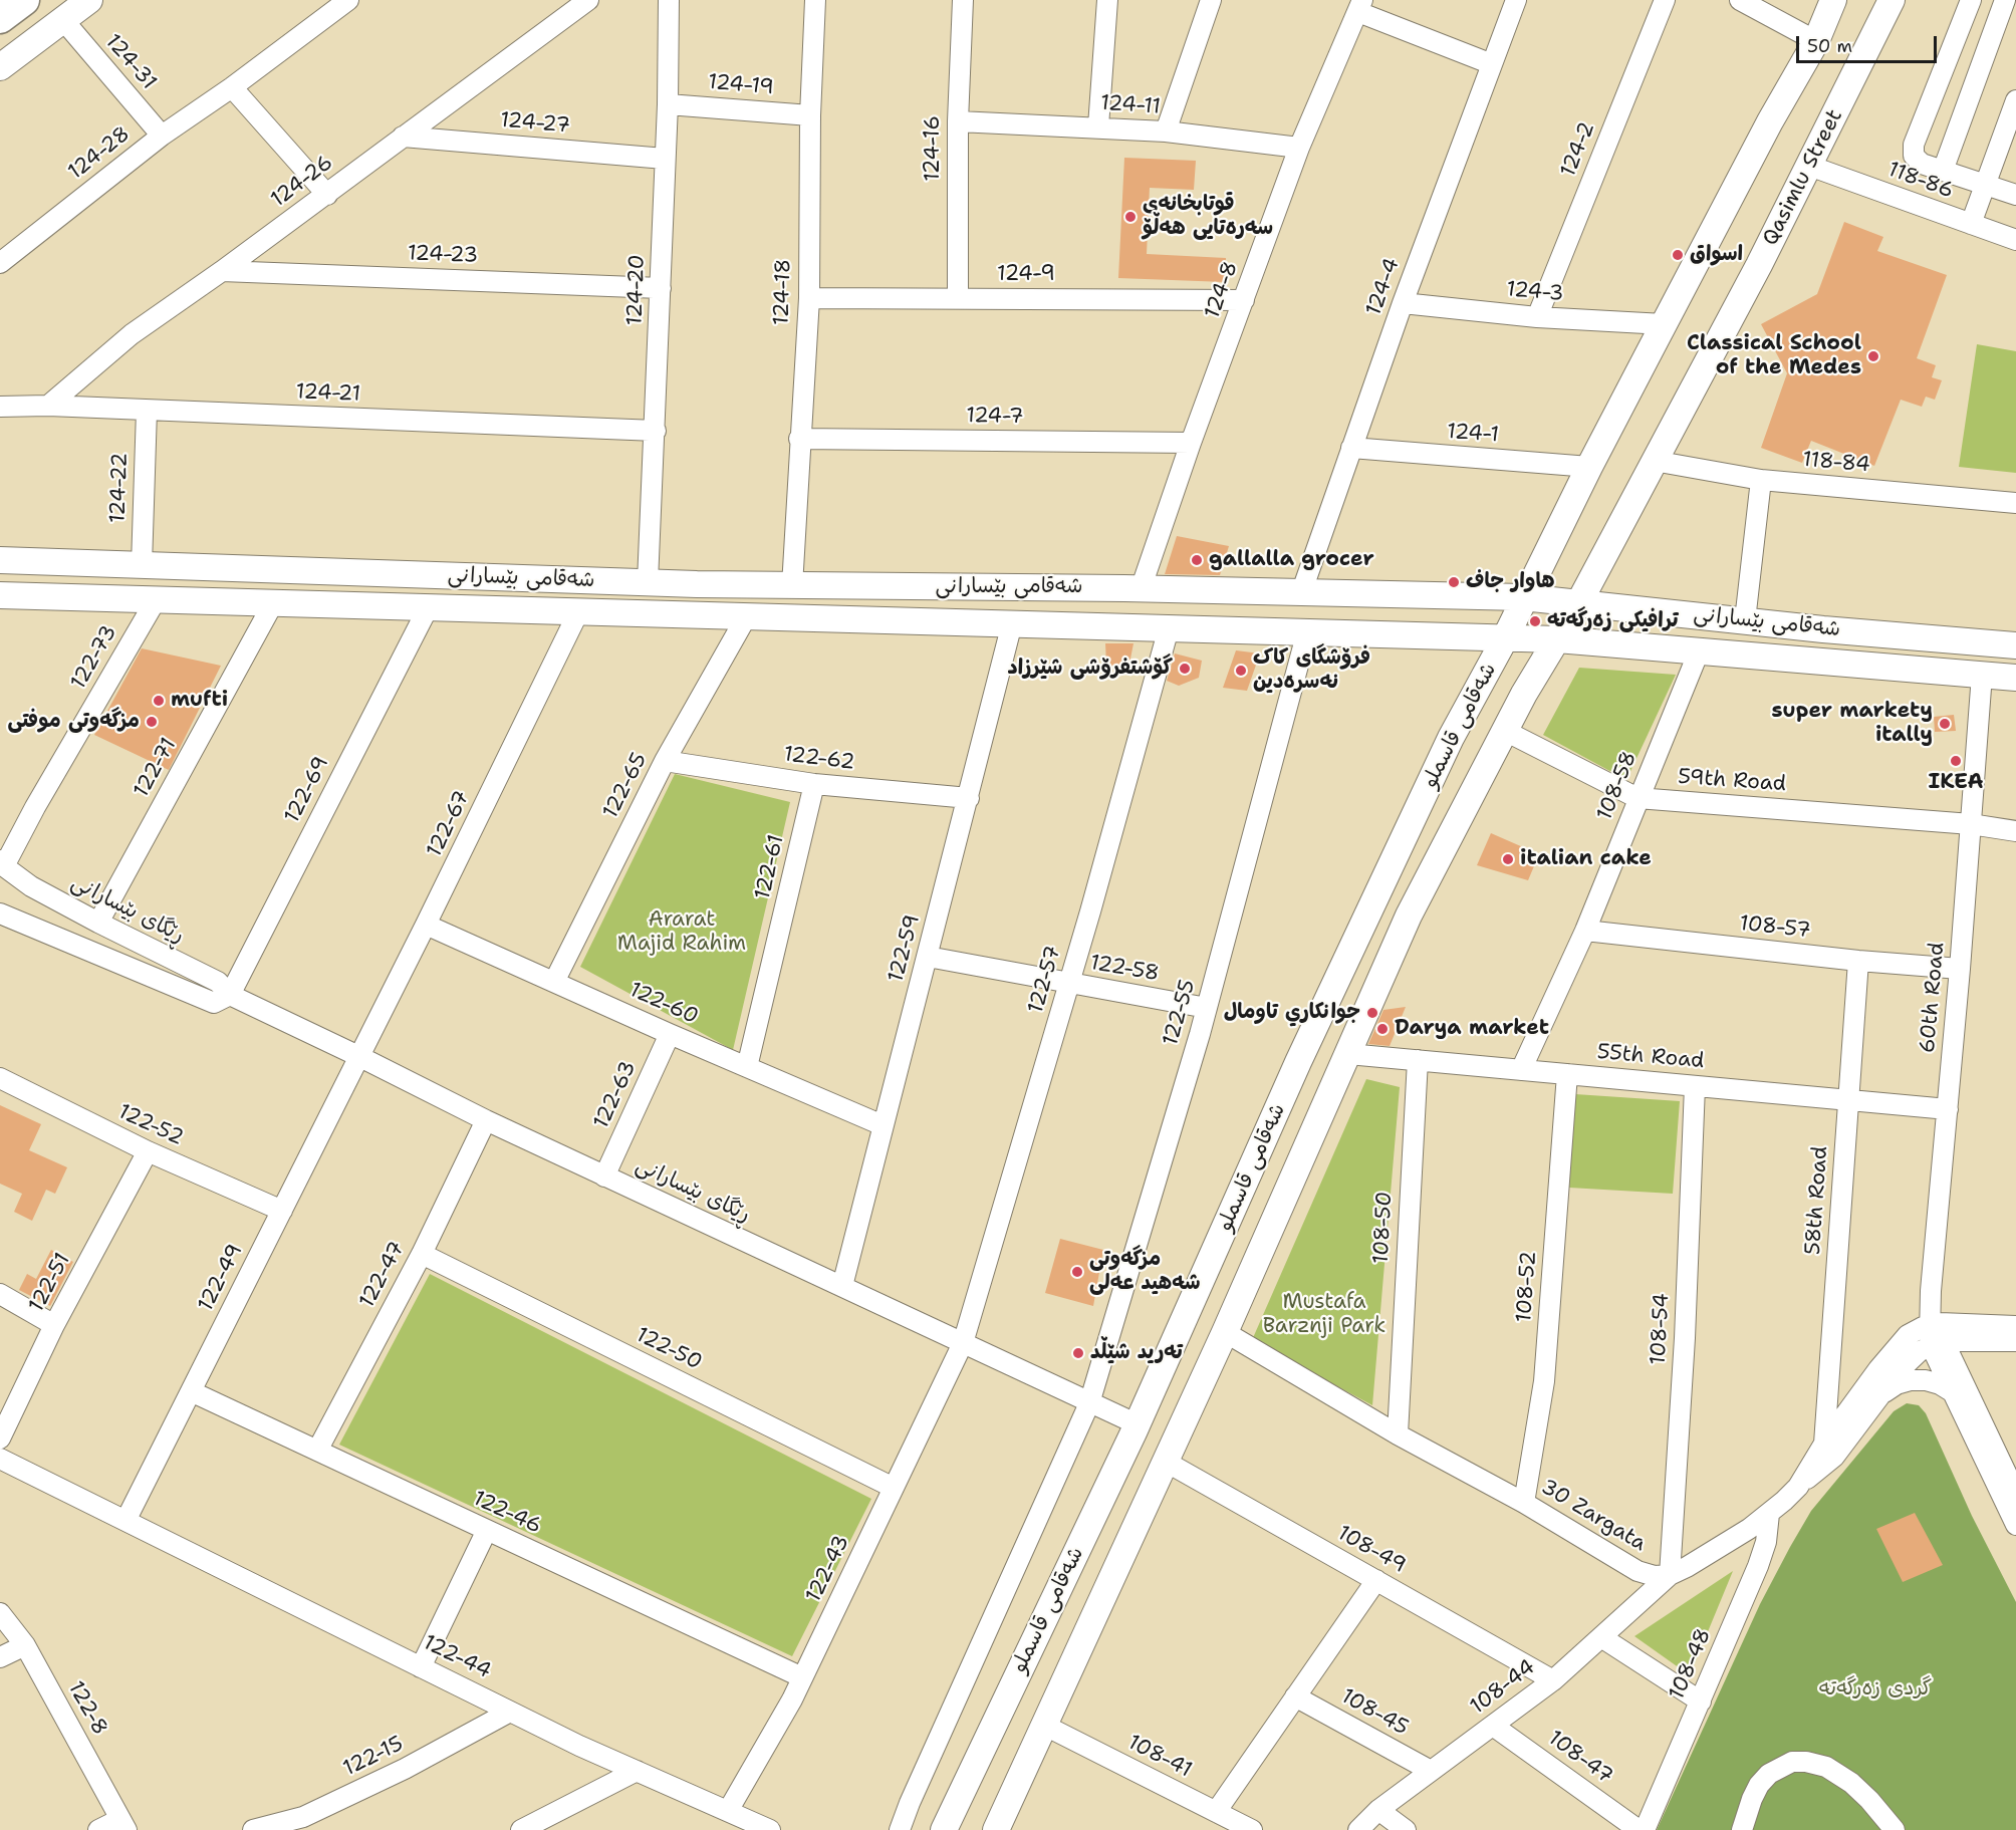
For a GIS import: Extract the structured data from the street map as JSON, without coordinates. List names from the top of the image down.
{
  "streets": {
    "main road": ["Qasimlu Street", "شەقامی بێسارانی", "شەقامی قاسملو"],
    "street": [
      "124-31",
      "124-19",
      "124-11",
      "124-27",
      "124-16",
      "124-2",
      "124-28",
      "118-86",
      "124-26",
      "124-23",
      "124-9",
      "124-4",
      "124-20",
      "124-8",
      "124-18",
      "124-3",
      "124-21",
      "124-7",
      "124-1",
      "118-84",
      "124-22",
      "122-73",
      "122-62",
      "122-71",
      "59th Road",
      "122-65",
      "108-58",
      "122-69",
      "122-67",
      "122-61",
      "ڕێگای بێسارانی",
      "108-57",
      "122-59",
      "122-58",
      "122-57",
      "60th Road",
      "122-60",
      "122-55",
      "55th Road",
      "122-63",
      "122-52",
      "58th Road",
      "108-50",
      "122-47",
      "122-49",
      "122-51",
      "108-52",
      "108-54",
      "122-50",
      "122-46",
      "30 Zargata",
      "108-49",
      "122-43",
      "122-44",
      "108-48",
      "108-44",
      "122-8",
      "108-45",
      "122-15",
      "108-41",
      "108-47"
    ]
  },
  "crossings": [
    ["124-31", "124-28"],
    ["124-19", "124-20"],
    ["124-19", "124-18"],
    ["124-11", "124-16"],
    ["124-11", "124-8"],
    ["124-27", "124-26"],
    ["124-27", "124-20"],
    ["124-16", "124-9"],
    ["124-2", "124-3"],
    ["Qasimlu Street", "118-86"],
    ["Qasimlu Street", "118-84"],
    ["Qasimlu Street", "شەقامی بێسارانی"],
    ["Qasimlu Street", "شەقامی قاسملو"],
    ["124-26", "124-23"],
    ["124-26", "124-21"],
    ["124-23", "124-20"],
    ["124-9", "124-8"],
    ["124-9", "124-18"],
    ["124-4", "124-3"],
    ["124-4", "124-1"],
    ["124-4", "شەقامی بێسارانی"],
    ["124-20", "124-21"],
    ["124-20", "شەقامی بێسارانی"],
    ["124-8", "124-7"],
    ["124-8", "شەقامی بێسارانی"],
    ["124-18", "124-7"],
    ["124-18", "شەقامی بێسارانی"],
    ["124-21", "124-22"],
    ["124-22", "شەقامی بێسارانی"],
    ["شەقامی بێسارانی", "122-73"],
    ["شەقامی بێسارانی", "شەقامی قاسملو"],
    ["شەقامی بێسارانی", "122-71"],
    ["شەقامی بێسارانی", "122-65"],
    ["شەقامی بێسارانی", "108-58"],
    ["شەقامی بێسارانی", "122-69"],
    ["شەقامی بێسارانی", "122-67"],
    ["شەقامی بێسارانی", "122-59"],
    ["شەقامی بێسارانی", "122-57"],
    ["شەقامی بێسارانی", "60th Road"],
    ["شەقامی بێسارانی", "122-55"],
    ["122-73", "ڕێگای بێسارانی"],
    ["شەقامی قاسملو", "59th Road"],
    ["شەقامی قاسملو", "ڕێگای بێسارانی"],
    ["شەقامی قاسملو", "55th Road"],
    ["شەقامی قاسملو", "30 Zargata"],
    ["شەقامی قاسملو", "108-49"],
    ["شەقامی قاسملو", "108-41"],
    ["122-62", "122-65"],
    ["122-62", "122-61"],
    ["122-62", "122-59"],
    ["122-71", "ڕێگای بێسارانی"],
    ["59th Road", "108-58"],
    ["59th Road", "60th Road"],
    ["122-65", "122-60"],
    ["108-58", "108-57"],
    ["108-58", "55th Road"],
    ["122-69", "ڕێگای بێسارانی"],
    ["122-67", "ڕێگای بێسارانی"],
    ["122-67", "122-60"],
    ["122-67", "122-49"],
    ["122-61", "122-60"],
    ["ڕێگای بێسارانی", "122-59"],
    ["ڕێگای بێسارانی", "122-57"],
    ["ڕێگای بێسارانی", "122-55"],
    ["ڕێگای بێسارانی", "122-63"],
    ["ڕێگای بێسارانی", "122-47"],
    ["ڕێگای بێسارانی", "122-49"],
    ["ڕێگای بێسارانی", "122-43"],
    ["108-57", "60th Road"],
    ["108-57", "58th Road"],
    ["122-59", "122-58"],
    ["122-59", "122-60"],
    ["122-58", "122-57"],
    ["122-58", "122-55"],
    ["122-57", "122-43"],
    ["60th Road", "55th Road"],
    ["122-60", "122-63"],
    ["55th Road", "58th Road"],
    ["55th Road", "108-50"],
    ["55th Road", "108-52"],
    ["55th Road", "108-54"],
    ["122-52", "122-49"],
    ["122-52", "122-51"],
    ["108-50", "30 Zargata"],
    ["122-47", "122-50"],
    ["122-47", "122-46"],
    ["122-49", "122-46"],
    ["122-49", "122-44"],
    ["108-52", "30 Zargata"],
    ["108-54", "30 Zargata"],
    ["108-54", "108-44"],
    ["122-50", "122-43"],
    ["122-46", "122-43"],
    ["30 Zargata", "108-44"],
    ["108-49", "108-44"],
    ["122-43", "122-44"],
    ["122-44", "122-15"],
    ["108-44", "108-45"],
    ["108-44", "108-47"]
  ],
  "parks": ["Ararat Majid Rahim", "Mustafa Barznji Park", "گردی زەرگەتە"],
  "places": [
    "قوتابخانەی سەرەتایی هەڵۆ",
    "اسواق",
    "Classical School of the Medes",
    "gallalla grocer",
    "هاوار جاف",
    "ترافیکی زەرگەتە",
    "گۆشتفرۆشی شێرزاد",
    "فرۆشگای کاک نەسرەدین",
    "mufti",
    "مزگەوتی موفتی",
    "super markety itally",
    "IKEA",
    "italian cake",
    "جوانكاري تاومال",
    "Darya market",
    "مزگەوتی شەهید عەلی",
    "تەرید شێڵد"
  ],
  "scale_bar": "50 m"
}
